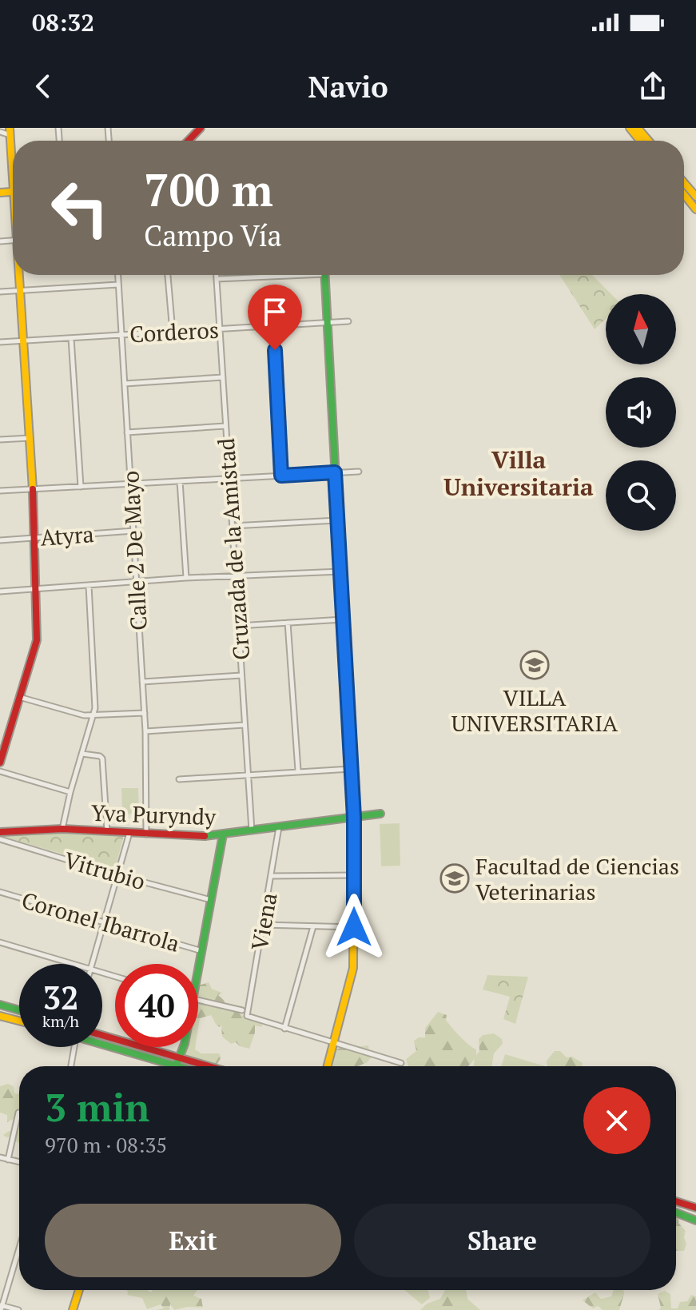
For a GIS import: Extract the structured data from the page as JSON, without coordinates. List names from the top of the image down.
{
  "streets": {
    "main road": ["Yva Puryndy"],
    "street": [
      "Corderos",
      "Atyra",
      "Cruzada de la Amistad",
      "Calle 2 De Mayo",
      "Vitrubio",
      "Coronel Ibarrola",
      "Viena"
    ]
  },
  "crossings": [
    ["Corderos", "Cruzada de la Amistad"],
    ["Corderos", "Calle 2 De Mayo"],
    ["Atyra", "Calle 2 De Mayo"],
    ["Cruzada de la Amistad", "Yva Puryndy"],
    ["Calle 2 De Mayo", "Yva Puryndy"],
    ["Yva Puryndy", "Viena"]
  ],
  "districts": ["Villa Universitaria"],
  "places": {
    "school or university": ["VILLA UNIVERSITARIA", "Facultad de Ciencias Veterinarias"]
  },
  "north": "top",
  "page": {
    "status": "08:32",
    "header": "Navio",
    "turn": ["700 m", "Campo Vía"],
    "speed": "32 km/h",
    "limit": "40",
    "heading": ["3 min", "970 m · 08:35"],
    "buttons": ["Exit", "Share"]
  }
}
